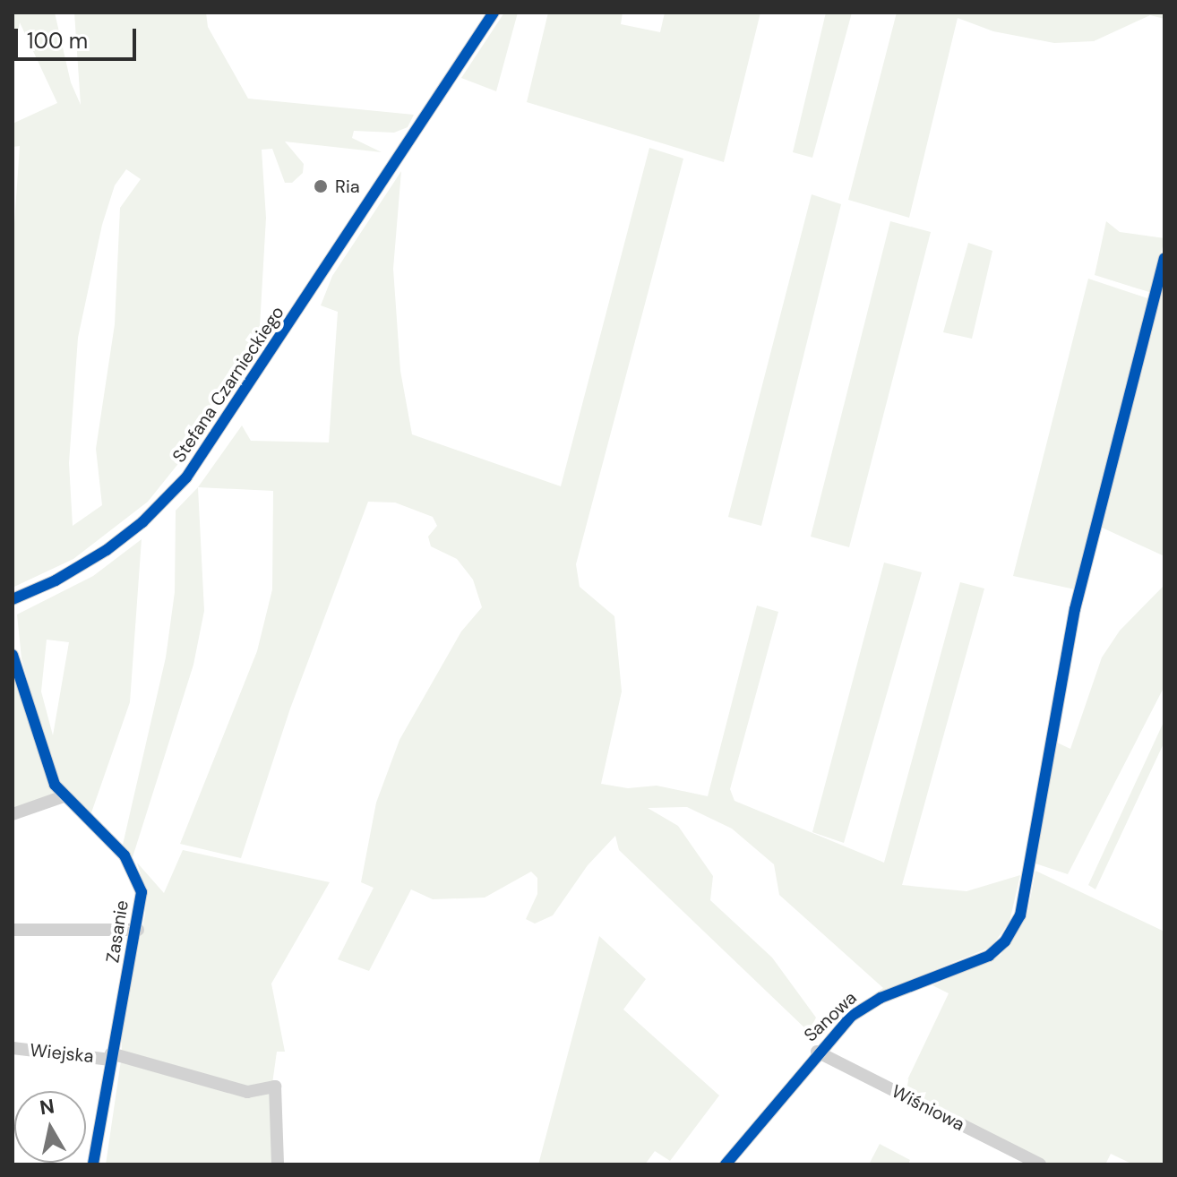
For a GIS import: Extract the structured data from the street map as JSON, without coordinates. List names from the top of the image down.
{
  "streets": {
    "street": [
      "Stefana Czarnieckiego",
      "Zasanie",
      "Sanowa",
      "Wiejska",
      "Wiśniowa"
    ]
  },
  "crossings": [
    ["Zasanie", "Wiejska"],
    ["Sanowa", "Wiśniowa"]
  ],
  "places": ["Ria"],
  "scale_bar": "100 m",
  "north": "top"
}
